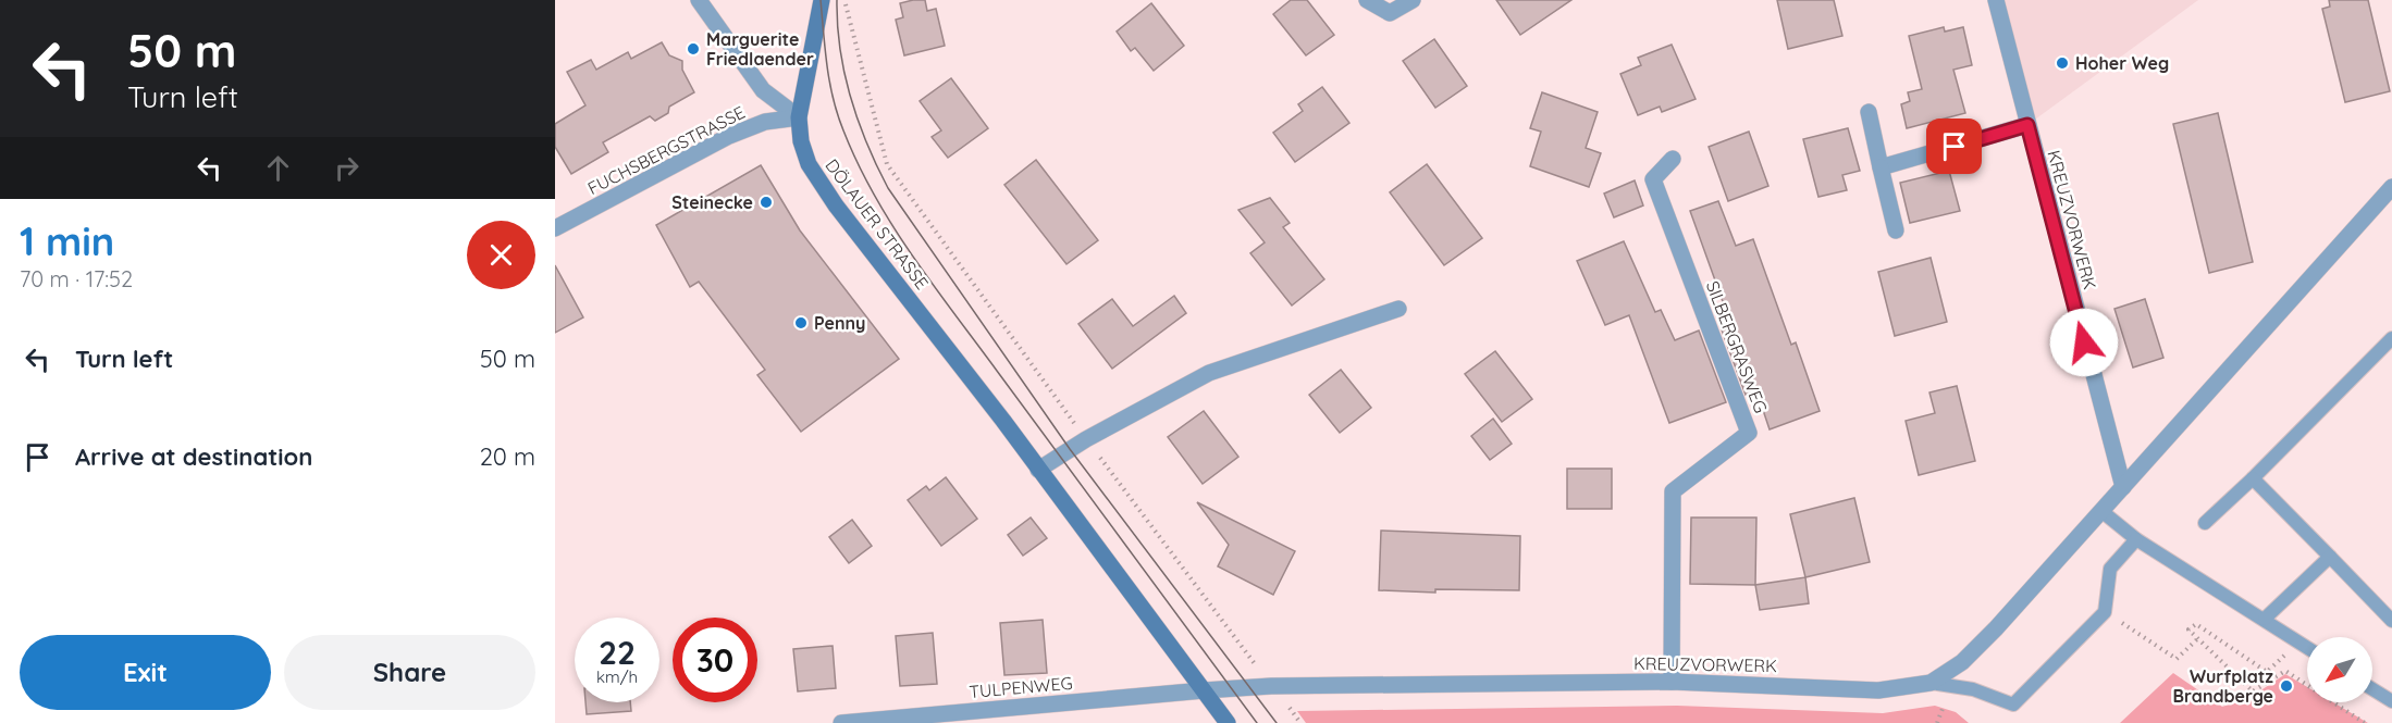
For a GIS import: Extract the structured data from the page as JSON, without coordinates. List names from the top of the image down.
{
  "streets": {
    "main road": ["DÖLAUER STRASSE"],
    "street": [
      "FUCHSBERGSTRASSE",
      "KREUZVORWERK",
      "SILBERGRASWEG",
      "TULPENWEG"
    ]
  },
  "crossings": [
    ["FUCHSBERGSTRASSE", "DÖLAUER STRASSE"],
    ["KREUZVORWERK", "DÖLAUER STRASSE"],
    ["KREUZVORWERK", "SILBERGRASWEG"],
    ["KREUZVORWERK", "TULPENWEG"],
    ["DÖLAUER STRASSE", "TULPENWEG"]
  ],
  "places": [
    "Marguerite Friedlaender",
    "Hoher Weg",
    "Steinecke",
    "Penny",
    "Wurfplatz Brandberge"
  ],
  "north": "bottom left",
  "page": {
    "turn": ["50 m", "Turn left"],
    "heading": ["1 min", "70 m · 17:52"],
    "list": [
      {
        "name": "Turn left",
        "value": "50 m"
      },
      {
        "name": "Arrive at destination",
        "value": "20 m"
      }
    ],
    "speed": "22 km/h",
    "limit": "30",
    "buttons": ["Exit", "Share"]
  }
}
